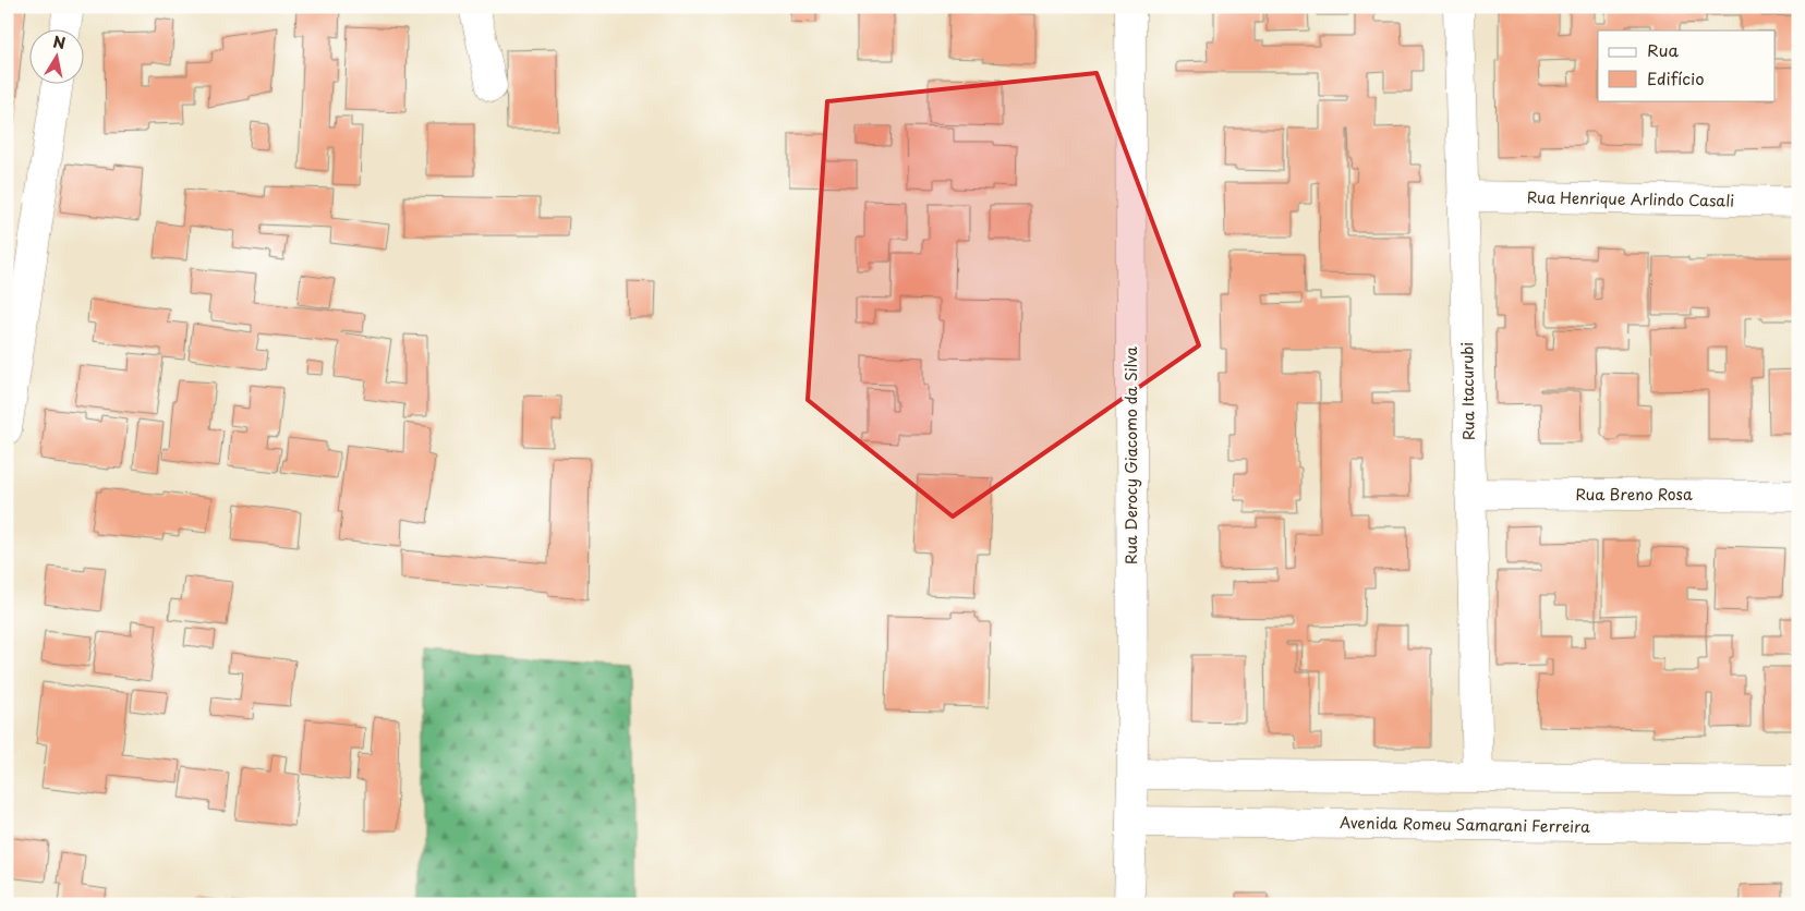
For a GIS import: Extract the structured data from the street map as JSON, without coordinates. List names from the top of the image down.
{
  "streets": {
    "street": [
      "Rua Henrique Arlindo Casali",
      "Rua Itacurubi",
      "Rua Derocy Giacomo da Silva",
      "Rua Breno Rosa",
      "Avenida Romeu Samarani Ferreira"
    ]
  },
  "crossings": [
    ["Rua Henrique Arlindo Casali", "Rua Itacurubi"],
    ["Rua Itacurubi", "Rua Breno Rosa"],
    ["Rua Derocy Giacomo da Silva", "Avenida Romeu Samarani Ferreira"]
  ],
  "legend": ["Rua", "Edifício"],
  "north": "top"
}
